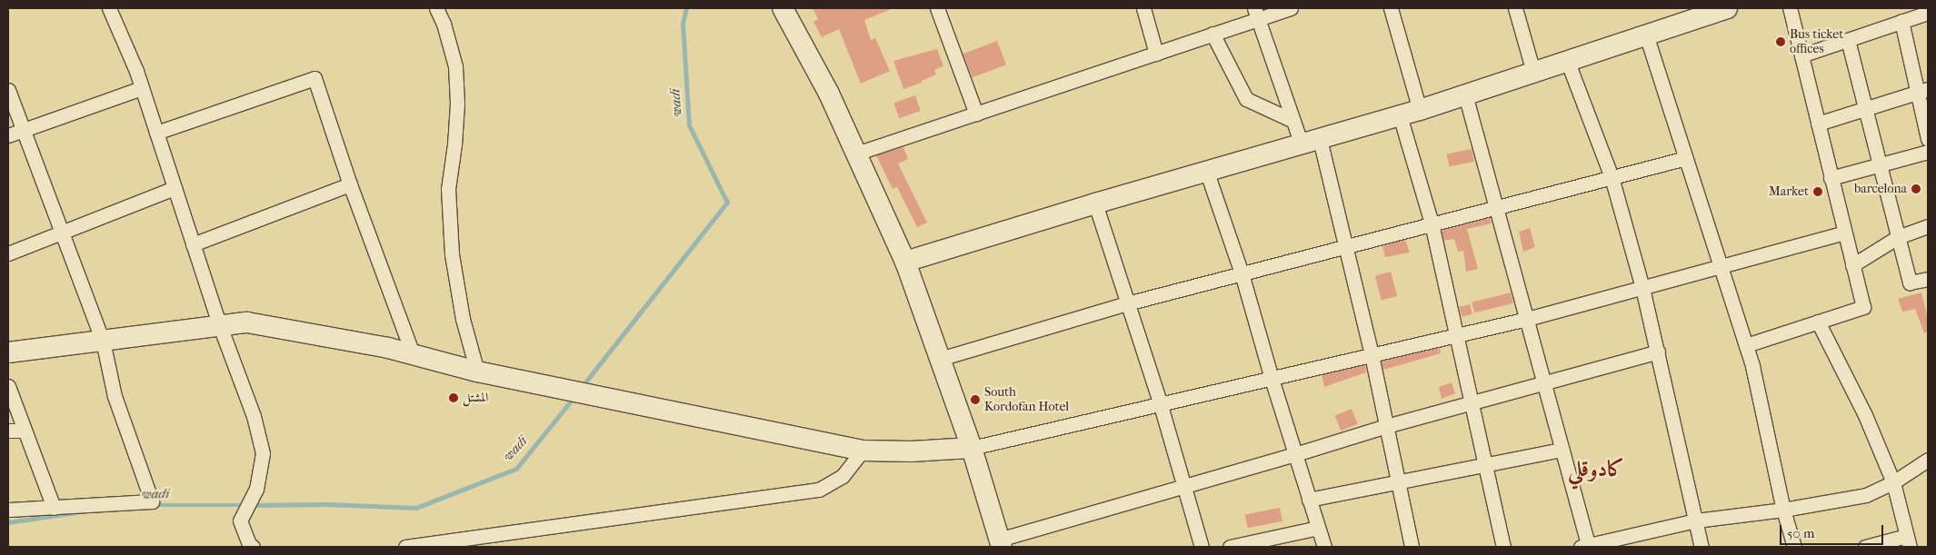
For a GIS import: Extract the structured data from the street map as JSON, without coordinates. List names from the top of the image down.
{
  "districts": ["كادوقلي"],
  "water": ["wadi"],
  "places": [
    "Bus ticket offices",
    "barcelona",
    "Market",
    "المشتل",
    "South Kordofan Hotel"
  ],
  "scale_bar": "50 m"
}
